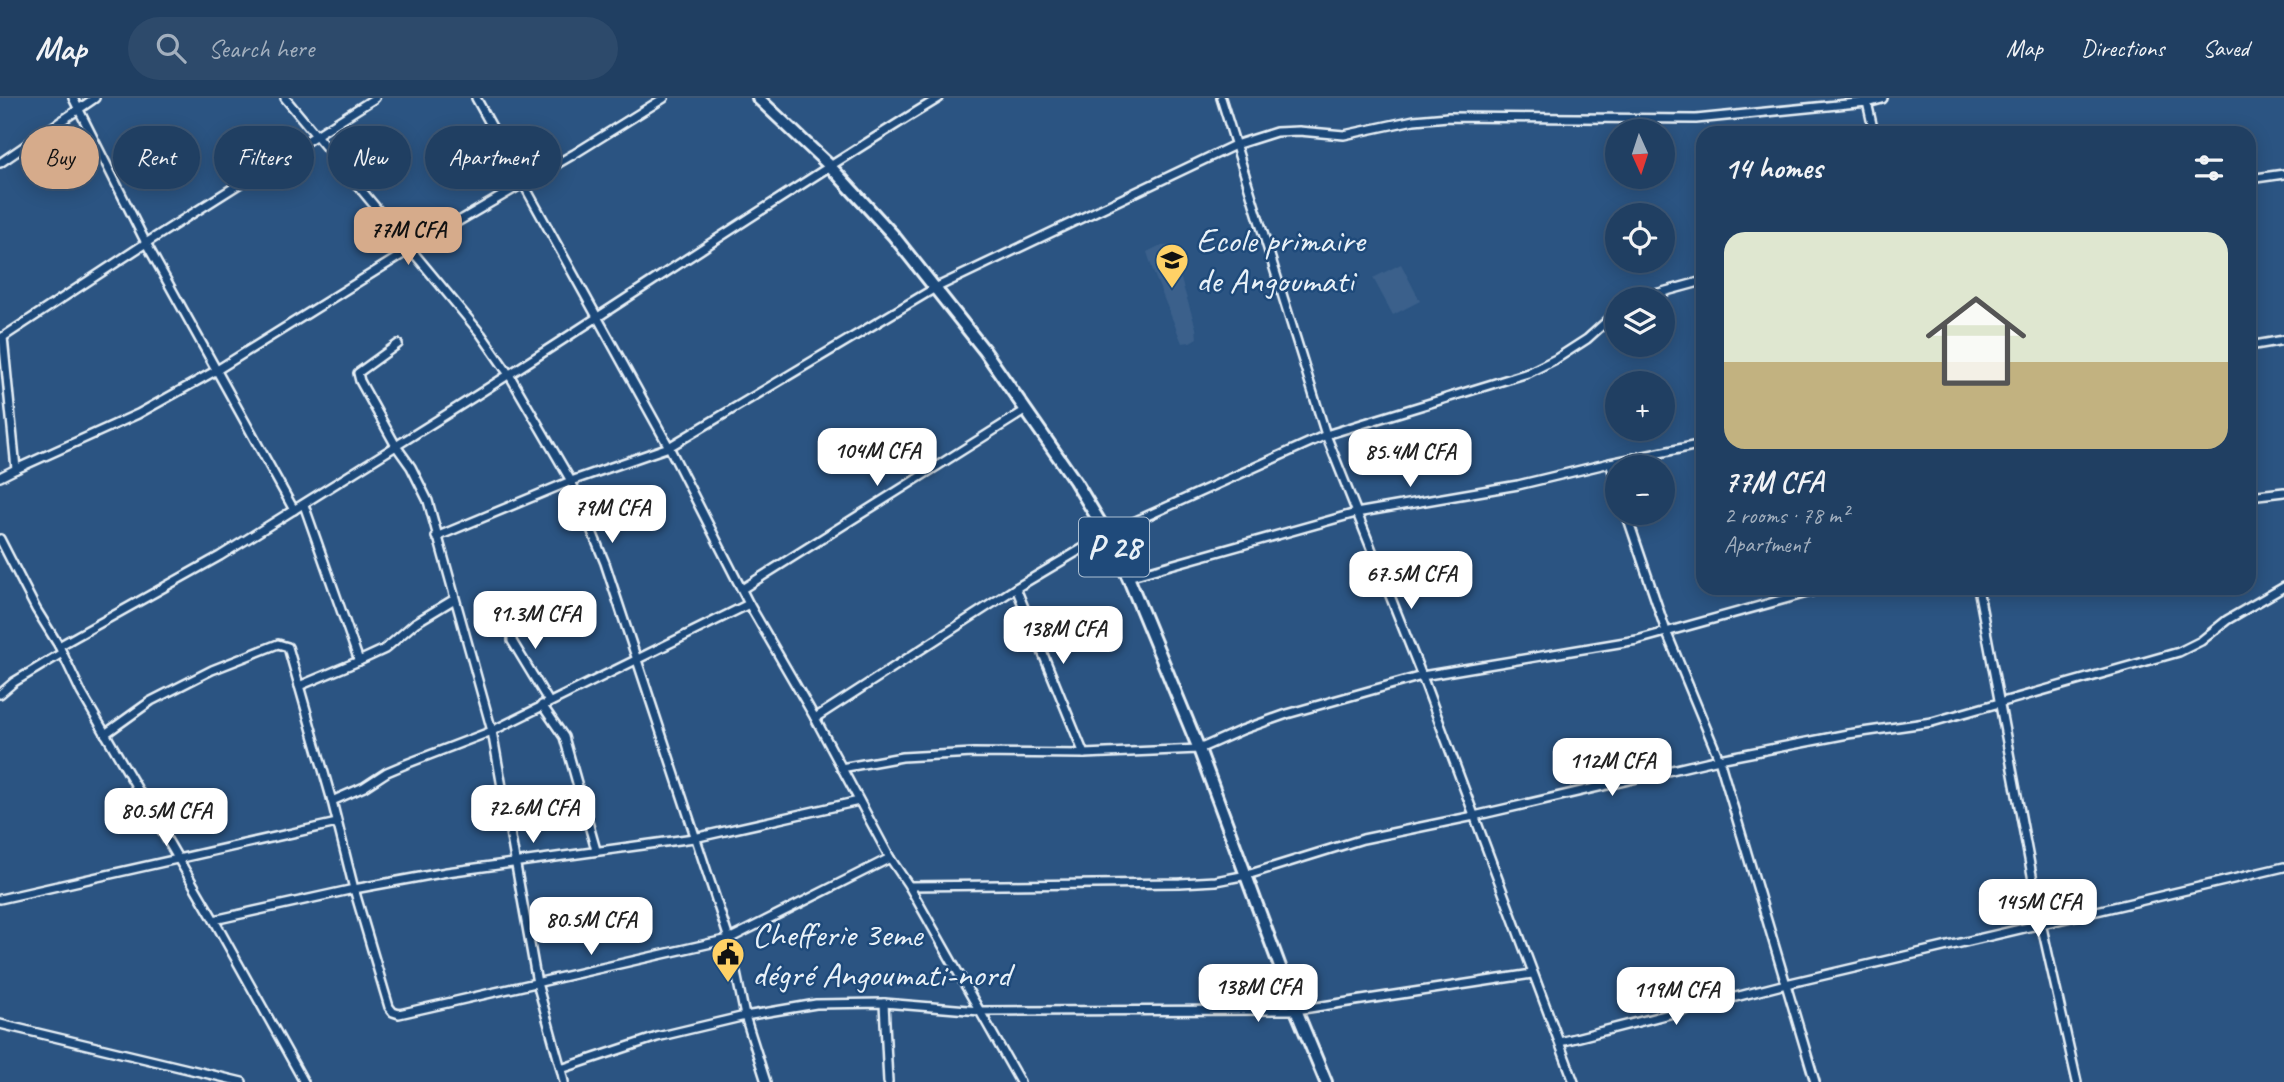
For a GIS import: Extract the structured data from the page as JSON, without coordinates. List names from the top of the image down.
{
  "streets": {
    "main road": ["P 28"]
  },
  "places": {
    "school or university": ["Ecole primaire de Angoumati"],
    "public building": ["Chefferie 3eme dégré Angoumati-nord"]
  },
  "north": "bottom",
  "page": {
    "header": "Map",
    "search": "Search here",
    "nav": ["Map", "Directions", "Saved"],
    "map_buttons": ["+", "−"],
    "chip": [
      "Buy",
      "Rent",
      "Filters",
      "New",
      "Apartment"
    ],
    "heading": "14 homes",
    "price": [
      "77M CFA",
      "104M CFA",
      "85.4M CFA",
      "79M CFA",
      "67.5M CFA",
      "91.3M CFA",
      "138M CFA",
      "112M CFA",
      "72.6M CFA",
      "80.5M CFA",
      "145M CFA",
      "80.5M CFA",
      "138M CFA",
      "119M CFA"
    ],
    "list": [
      {
        "name": "77M CFA",
        "note": "2 rooms · 78 m² · Apartment"
      }
    ]
  }
}
